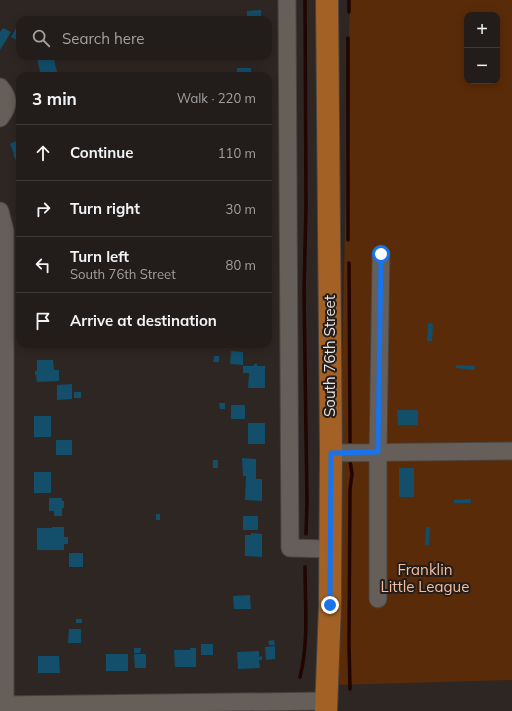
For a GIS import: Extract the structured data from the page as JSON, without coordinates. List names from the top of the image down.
{
  "streets": {
    "main road": ["South 76th Street"]
  },
  "parks": ["Franklin Little League"],
  "page": {
    "map_buttons": ["+", "−"],
    "search": "Search here",
    "heading": ["3 min", "Walk · 220 m"],
    "list": [
      ["Continue", "110 m"],
      ["Turn right", "30 m"],
      ["Turn left", "South 76th Street", "80 m"],
      "Arrive at destination"
    ]
  }
}
